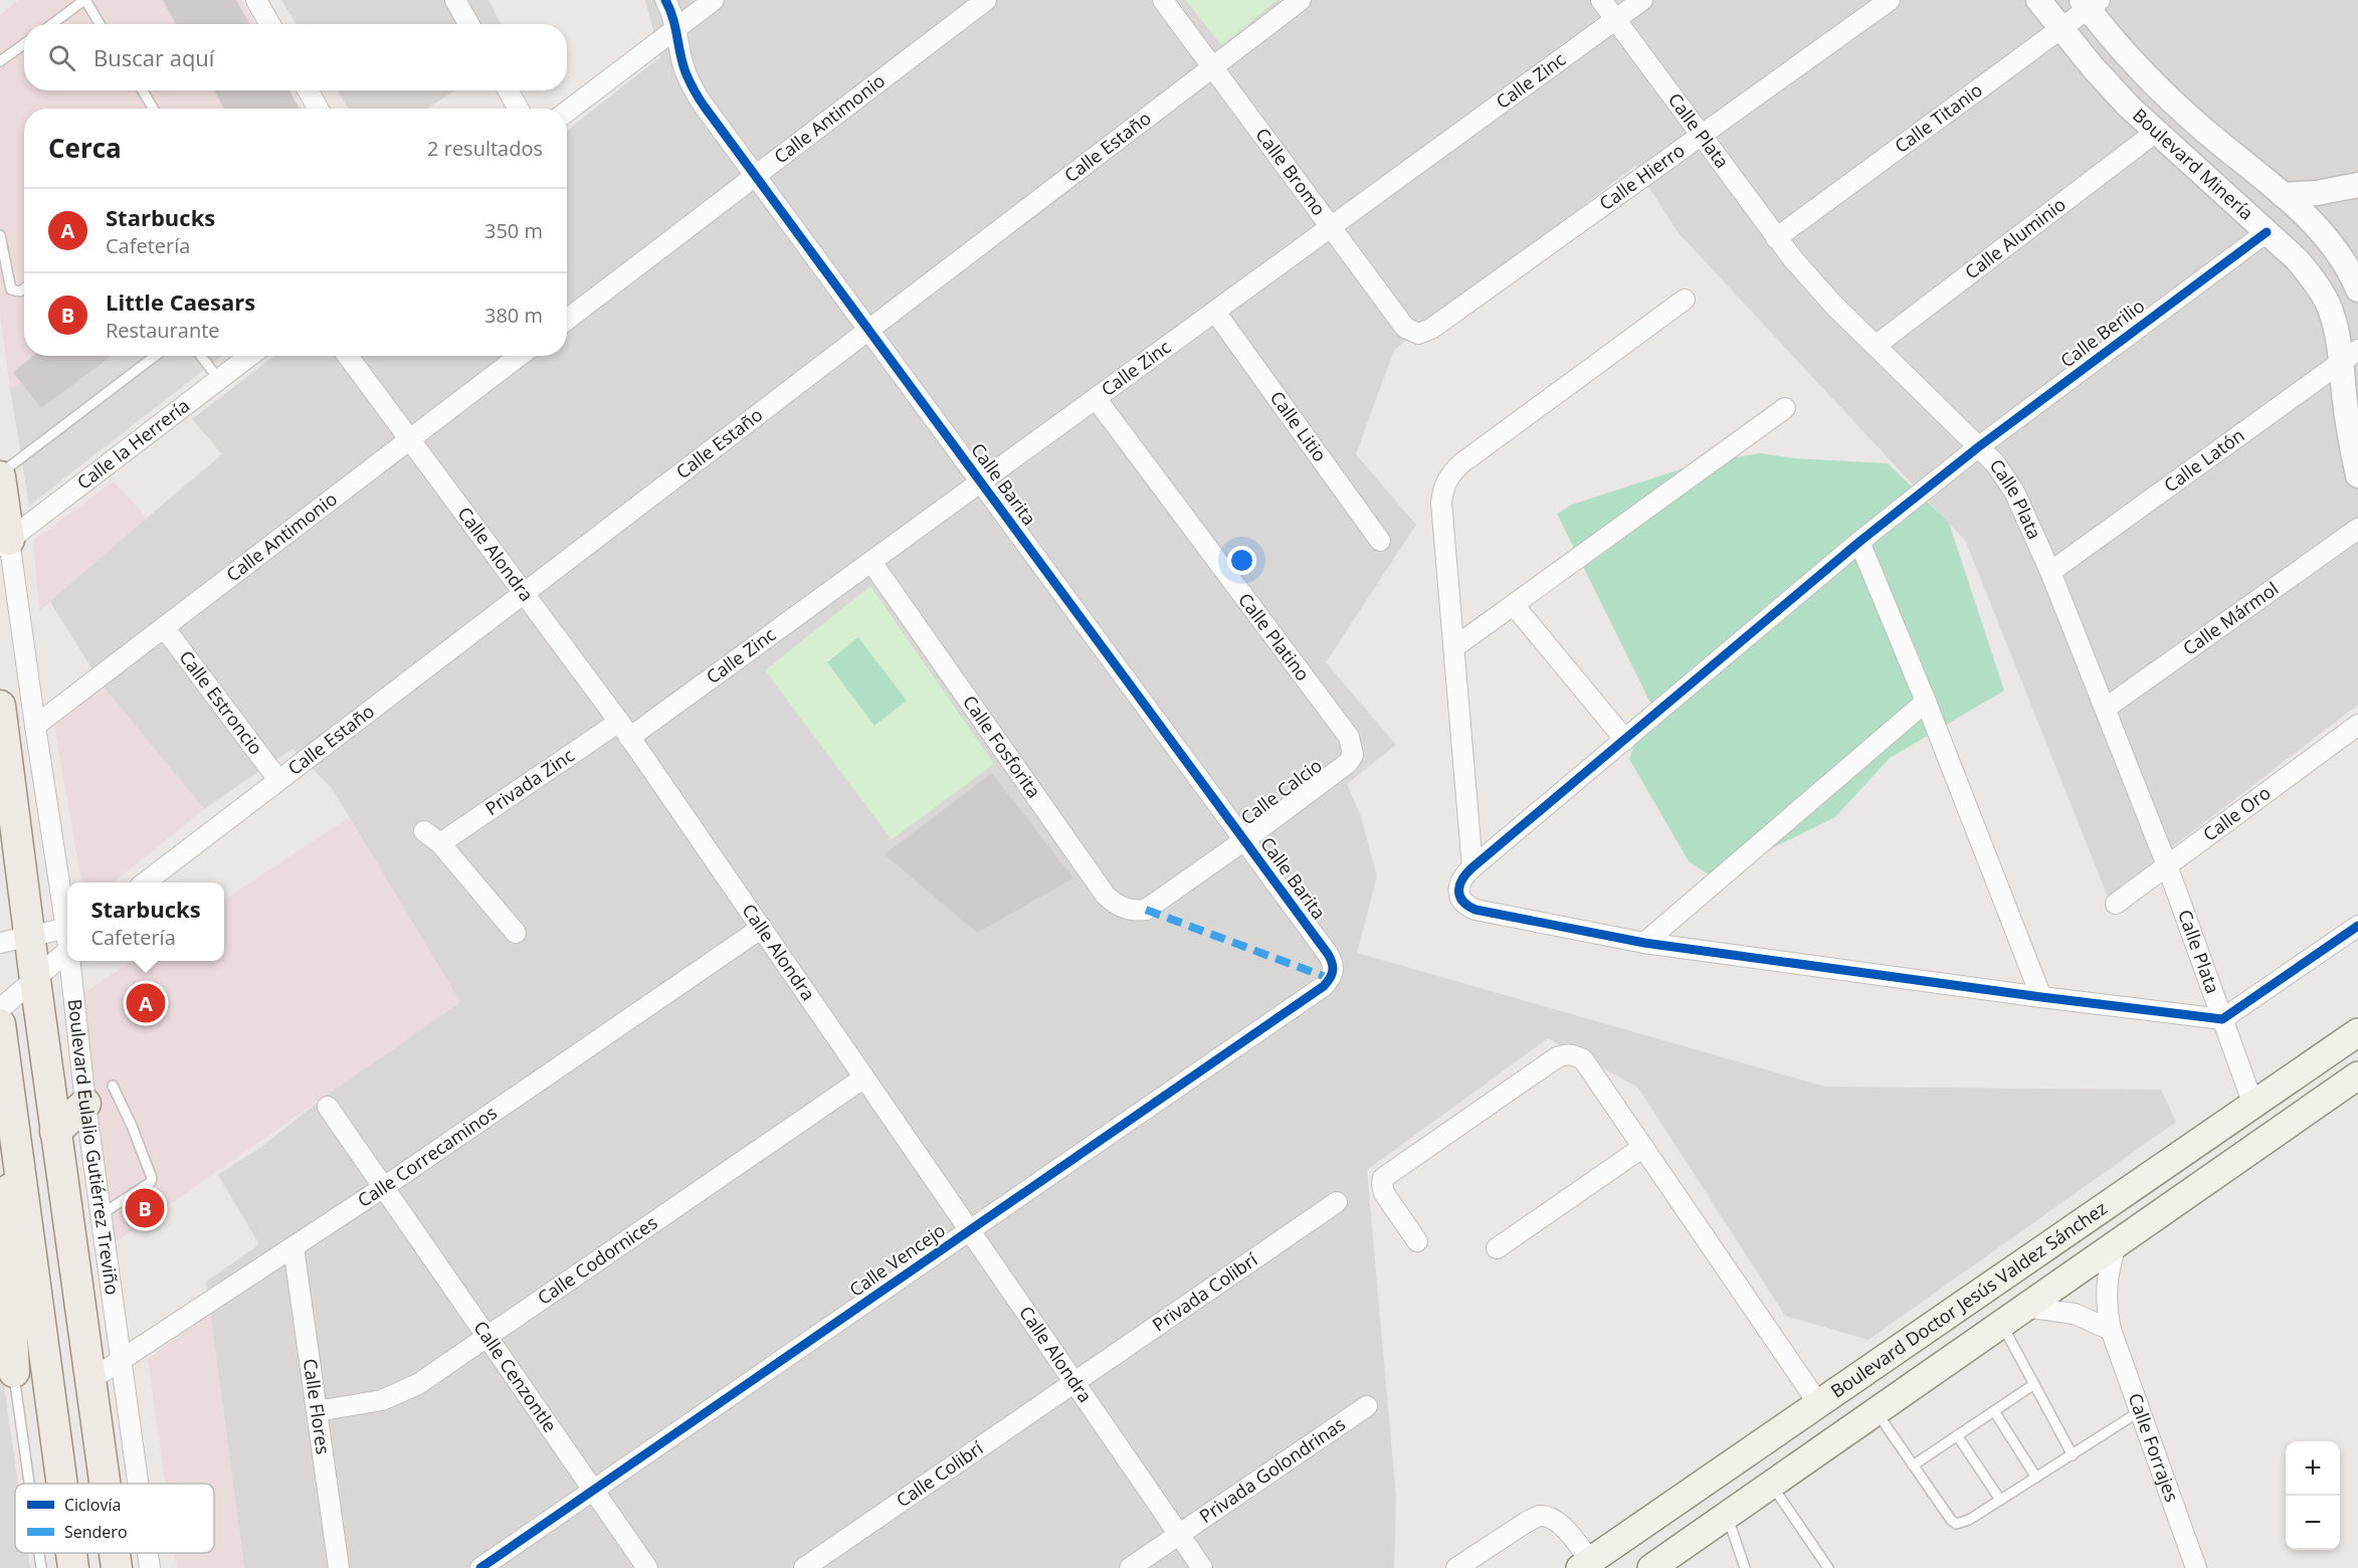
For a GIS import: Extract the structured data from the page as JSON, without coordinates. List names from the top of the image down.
{
  "streets": {
    "main road": ["Boulevard Eulalio Gutiérrez Treviño", "Boulevard Doctor Jesús Valdez Sánchez"],
    "street": [
      "Calle Zinc",
      "Calle Antimonio",
      "Calle Titanio",
      "Calle Plata",
      "Calle Estaño",
      "Boulevard Minería",
      "Calle Bromo",
      "Calle Hierro",
      "Calle Aluminio",
      "Calle Berilio",
      "Calle Litio",
      "Calle la Herrería",
      "Calle Latón",
      "Calle Barita",
      "Calle Alondra",
      "Calle Mármol",
      "Calle Platino",
      "Calle Estroncio",
      "Calle Fosforita",
      "Privada Zinc",
      "Calle Calcio",
      "Calle Oro",
      "Calle Correcaminos",
      "Calle Codornices",
      "Calle Vencejo",
      "Privada Colibrí",
      "Calle Cenzontle",
      "Calle Flores",
      "Calle Forrajes",
      "Privada Golondrinas",
      "Calle Colibrí"
    ]
  },
  "crossings": [
    ["Calle Zinc", "Calle Plata"],
    ["Calle Zinc", "Calle Bromo"],
    ["Calle Zinc", "Calle Litio"],
    ["Calle Zinc", "Calle Barita"],
    ["Calle Zinc", "Calle Alondra"],
    ["Calle Zinc", "Calle Platino"],
    ["Calle Zinc", "Calle Fosforita"],
    ["Calle Zinc", "Privada Zinc"],
    ["Calle Antimonio", "Calle Barita"],
    ["Calle Antimonio", "Calle Alondra"],
    ["Calle Antimonio", "Calle Estroncio"],
    ["Calle Antimonio", "Boulevard Eulalio Gutiérrez Treviño"],
    ["Calle Titanio", "Calle Plata"],
    ["Calle Titanio", "Boulevard Minería"],
    ["Calle Plata", "Calle Hierro"],
    ["Calle Plata", "Calle Aluminio"],
    ["Calle Plata", "Calle Berilio"],
    ["Calle Plata", "Calle Latón"],
    ["Calle Plata", "Calle Mármol"],
    ["Calle Plata", "Calle Oro"],
    ["Calle Plata", "Boulevard Doctor Jesús Valdez Sánchez"],
    ["Calle Estaño", "Calle Bromo"],
    ["Calle Estaño", "Calle Barita"],
    ["Calle Estaño", "Calle Alondra"],
    ["Calle Estaño", "Calle Estroncio"],
    ["Boulevard Minería", "Calle Aluminio"],
    ["Boulevard Minería", "Calle Berilio"],
    ["Boulevard Minería", "Calle Latón"],
    ["Calle Bromo", "Calle Hierro"],
    ["Calle la Herrería", "Boulevard Eulalio Gutiérrez Treviño"],
    ["Calle Barita", "Calle Calcio"],
    ["Calle Barita", "Calle Vencejo"],
    ["Calle Alondra", "Privada Zinc"],
    ["Calle Alondra", "Calle Correcaminos"],
    ["Calle Alondra", "Calle Codornices"],
    ["Calle Alondra", "Calle Vencejo"],
    ["Calle Alondra", "Privada Colibrí"],
    ["Calle Alondra", "Privada Golondrinas"],
    ["Calle Alondra", "Calle Colibrí"],
    ["Calle Platino", "Calle Calcio"],
    ["Calle Fosforita", "Calle Calcio"],
    ["Boulevard Eulalio Gutiérrez Treviño", "Calle Correcaminos"],
    ["Calle Correcaminos", "Calle Cenzontle"],
    ["Calle Correcaminos", "Calle Flores"],
    ["Calle Codornices", "Calle Cenzontle"],
    ["Calle Codornices", "Calle Flores"],
    ["Calle Vencejo", "Calle Cenzontle"],
    ["Privada Colibrí", "Calle Colibrí"],
    ["Boulevard Doctor Jesús Valdez Sánchez", "Calle Forrajes"]
  ],
  "legend": ["Ciclovía", "Sendero"],
  "page": {
    "search": "Buscar aquí",
    "heading": ["Cerca", "2 resultados"],
    "list": [
      {
        "mark": "A",
        "name": "Starbucks",
        "note": "Cafetería",
        "value": "350 m"
      },
      {
        "mark": "B",
        "name": "Little Caesars",
        "note": "Restaurante",
        "value": "380 m"
      }
    ],
    "popup": ["Starbucks", "Cafetería"],
    "pins": ["A", "B"],
    "map_buttons": ["+", "−"]
  }
}
